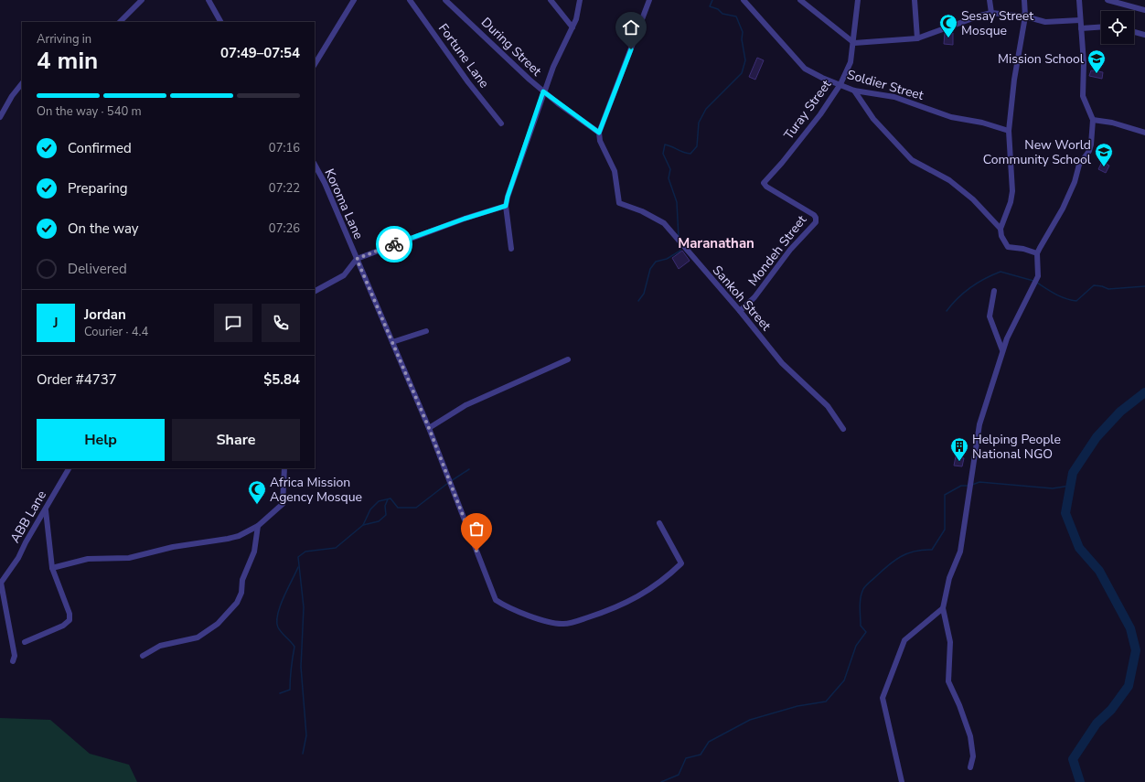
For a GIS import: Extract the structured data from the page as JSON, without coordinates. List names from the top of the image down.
{
  "streets": {
    "street": [
      "During Street",
      "Fortune Lane",
      "Soldier Street",
      "Turay Street",
      "Koroma Lane",
      "Mondeh Street",
      "Sankoh Street",
      "ABB Lane"
    ]
  },
  "crossings": [
    ["During Street", "Sankoh Street"],
    ["Soldier Street", "Turay Street"],
    ["Turay Street", "Mondeh Street"],
    ["Mondeh Street", "Sankoh Street"]
  ],
  "districts": ["Maranathan"],
  "places": {
    "mosque": ["Sesay Street Mosque", "Africa Mission Agency Mosque"],
    "school or university": ["Mission School", "New World Community School"],
    "building": ["Helping People National NGO"]
  },
  "page": {
    "heading": ["4 min", "Arriving in", "07:49–07:54"],
    "panel": [
      "Jordan",
      "Courier · 4.4",
      "Order #4737",
      "$5.84"
    ],
    "bar": "On the way · 540 m",
    "list": [
      ["Confirmed", "07:16"],
      ["Preparing", "07:22"],
      ["On the way", "07:26"],
      "Delivered"
    ],
    "round": "J",
    "buttons": ["Help", "Share"]
  }
}
